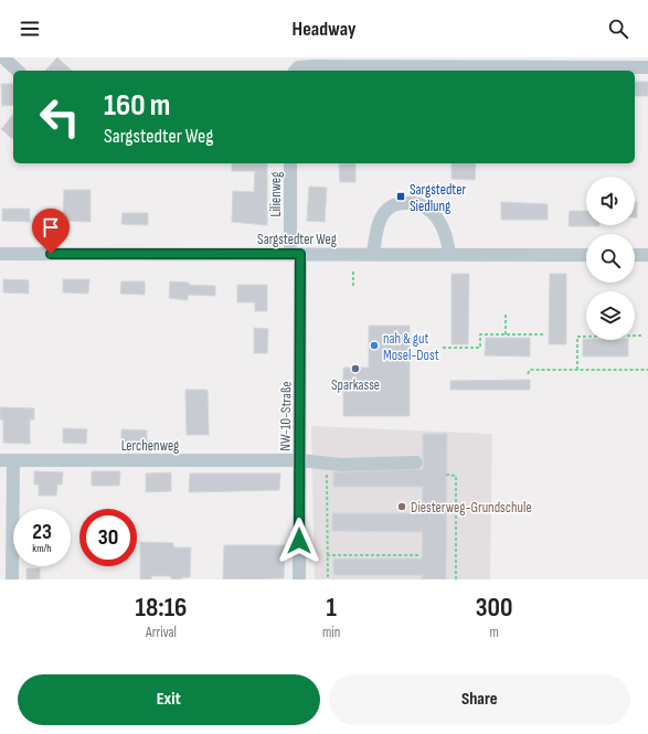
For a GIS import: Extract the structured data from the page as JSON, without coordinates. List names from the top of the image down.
{
  "streets": {
    "street": [
      "Lilienweg",
      "Sargstedter Weg",
      "NW-10-Straße",
      "Lerchenweg"
    ]
  },
  "crossings": [
    ["Lilienweg", "Sargstedter Weg"],
    ["Lilienweg", "NW-10-Straße"],
    ["Sargstedter Weg", "NW-10-Straße"],
    ["NW-10-Straße", "Lerchenweg"]
  ],
  "places": {
    "transit": ["Sargstedter Siedlung"],
    "other": ["nah & gut Mosel-Dost", "Sparkasse", "Diesterweg-Grundschule"]
  },
  "page": {
    "header": "Headway",
    "turn": ["160 m", "Sargstedter Weg"],
    "speed": "23 km/h",
    "limit": "30",
    "eta": [
      "18:16",
      "Arrival",
      "1",
      "min",
      "300",
      "m"
    ],
    "buttons": ["Exit", "Share"]
  }
}
